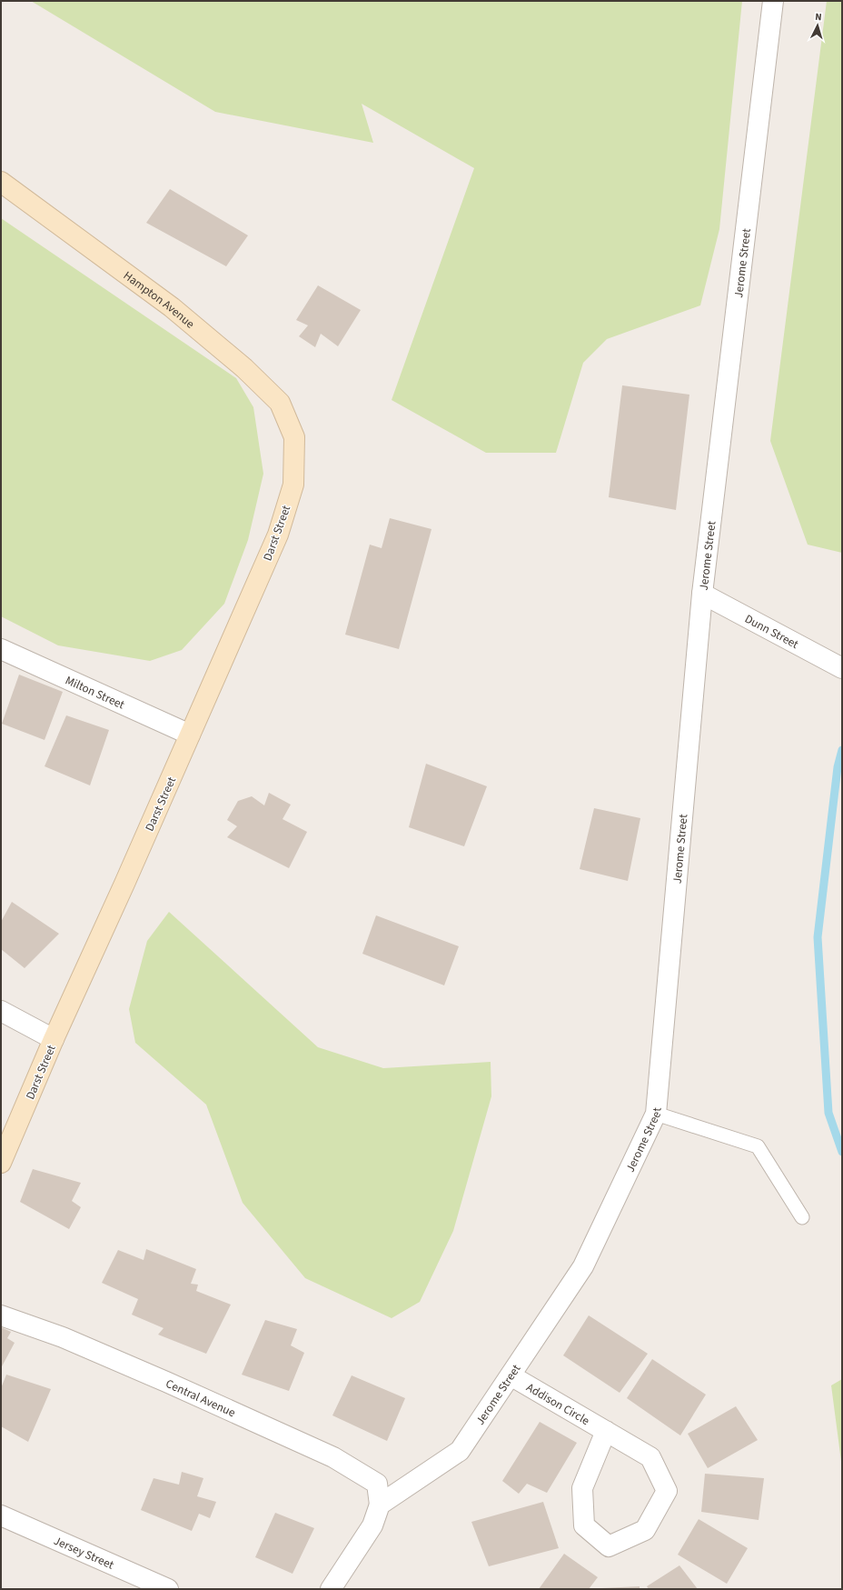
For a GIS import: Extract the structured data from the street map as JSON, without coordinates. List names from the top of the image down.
{
  "streets": {
    "street": [
      "Jerome Street",
      "Hampton Avenue",
      "Darst Street",
      "Dunn Street",
      "Milton Street",
      "Central Avenue",
      "Addison Circle",
      "Jersey Street"
    ]
  },
  "crossings": [
    ["Jerome Street", "Dunn Street"],
    ["Jerome Street", "Central Avenue"],
    ["Jerome Street", "Addison Circle"],
    ["Hampton Avenue", "Darst Street"],
    ["Darst Street", "Milton Street"]
  ],
  "north": "top"
}
